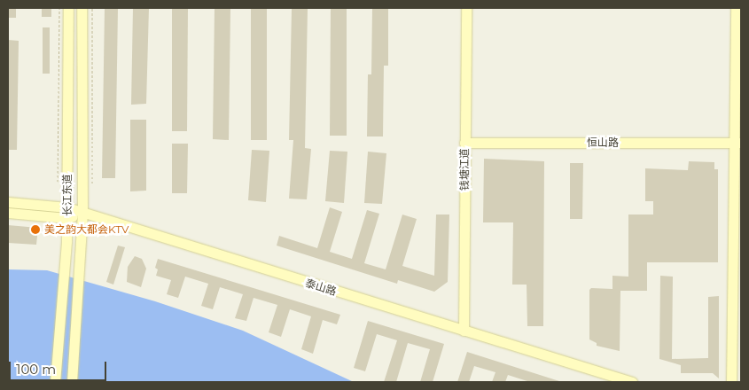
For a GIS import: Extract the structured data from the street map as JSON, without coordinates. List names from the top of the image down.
{
  "streets": {
    "street": [
      "恒山路",
      "钱塘江道",
      "长江东道",
      "泰山路"
    ]
  },
  "crossings": [
    ["恒山路", "钱塘江道"],
    ["钱塘江道", "泰山路"],
    ["长江东道", "泰山路"]
  ],
  "places": ["美之韵大都会KTV"],
  "scale_bar": "100 m"
}
